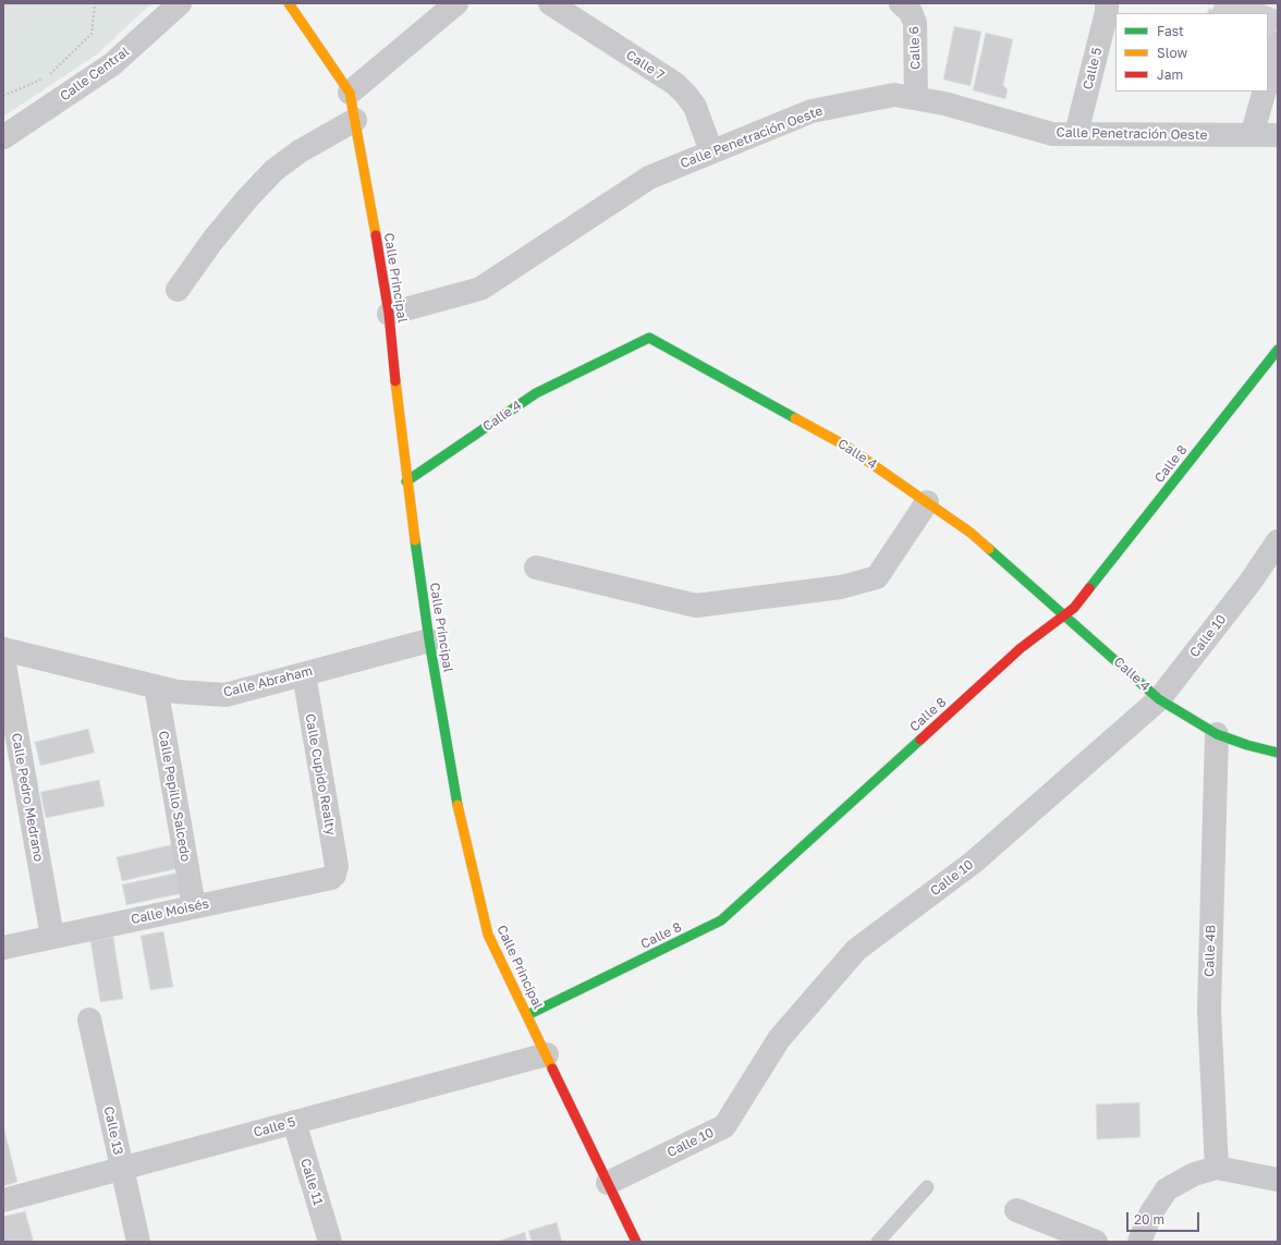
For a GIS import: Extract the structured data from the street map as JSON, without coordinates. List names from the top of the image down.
{
  "streets": {
    "street": [
      "Calle 6",
      "Calle 7",
      "Calle 5",
      "Calle Central",
      "Calle Penetración Oeste",
      "Calle Principal",
      "Calle 4",
      "Calle 8",
      "Calle 10",
      "Calle Abraham",
      "Calle Cupido Realty",
      "Calle Pepillo Salcedo",
      "Calle Pedro Medrano",
      "Calle Moisés",
      "Calle 4B",
      "Calle 13",
      "Calle 11"
    ]
  },
  "crossings": [
    ["Calle 6", "Calle Penetración Oeste"],
    ["Calle 7", "Calle Penetración Oeste"],
    ["Calle 5", "Calle Penetración Oeste"],
    ["Calle 5", "Calle Principal"],
    ["Calle 5", "Calle 13"],
    ["Calle 5", "Calle 11"],
    ["Calle Penetración Oeste", "Calle Principal"],
    ["Calle Principal", "Calle 4"],
    ["Calle Principal", "Calle 8"],
    ["Calle Principal", "Calle 10"],
    ["Calle Principal", "Calle Abraham"],
    ["Calle 4", "Calle 8"],
    ["Calle 4", "Calle 10"],
    ["Calle 4", "Calle 4B"],
    ["Calle Abraham", "Calle Cupido Realty"],
    ["Calle Abraham", "Calle Pepillo Salcedo"],
    ["Calle Cupido Realty", "Calle Moisés"],
    ["Calle Pepillo Salcedo", "Calle Moisés"],
    ["Calle Pedro Medrano", "Calle Moisés"]
  ],
  "legend": ["Fast", "Slow", "Jam"],
  "scale_bar": "20 m"
}
